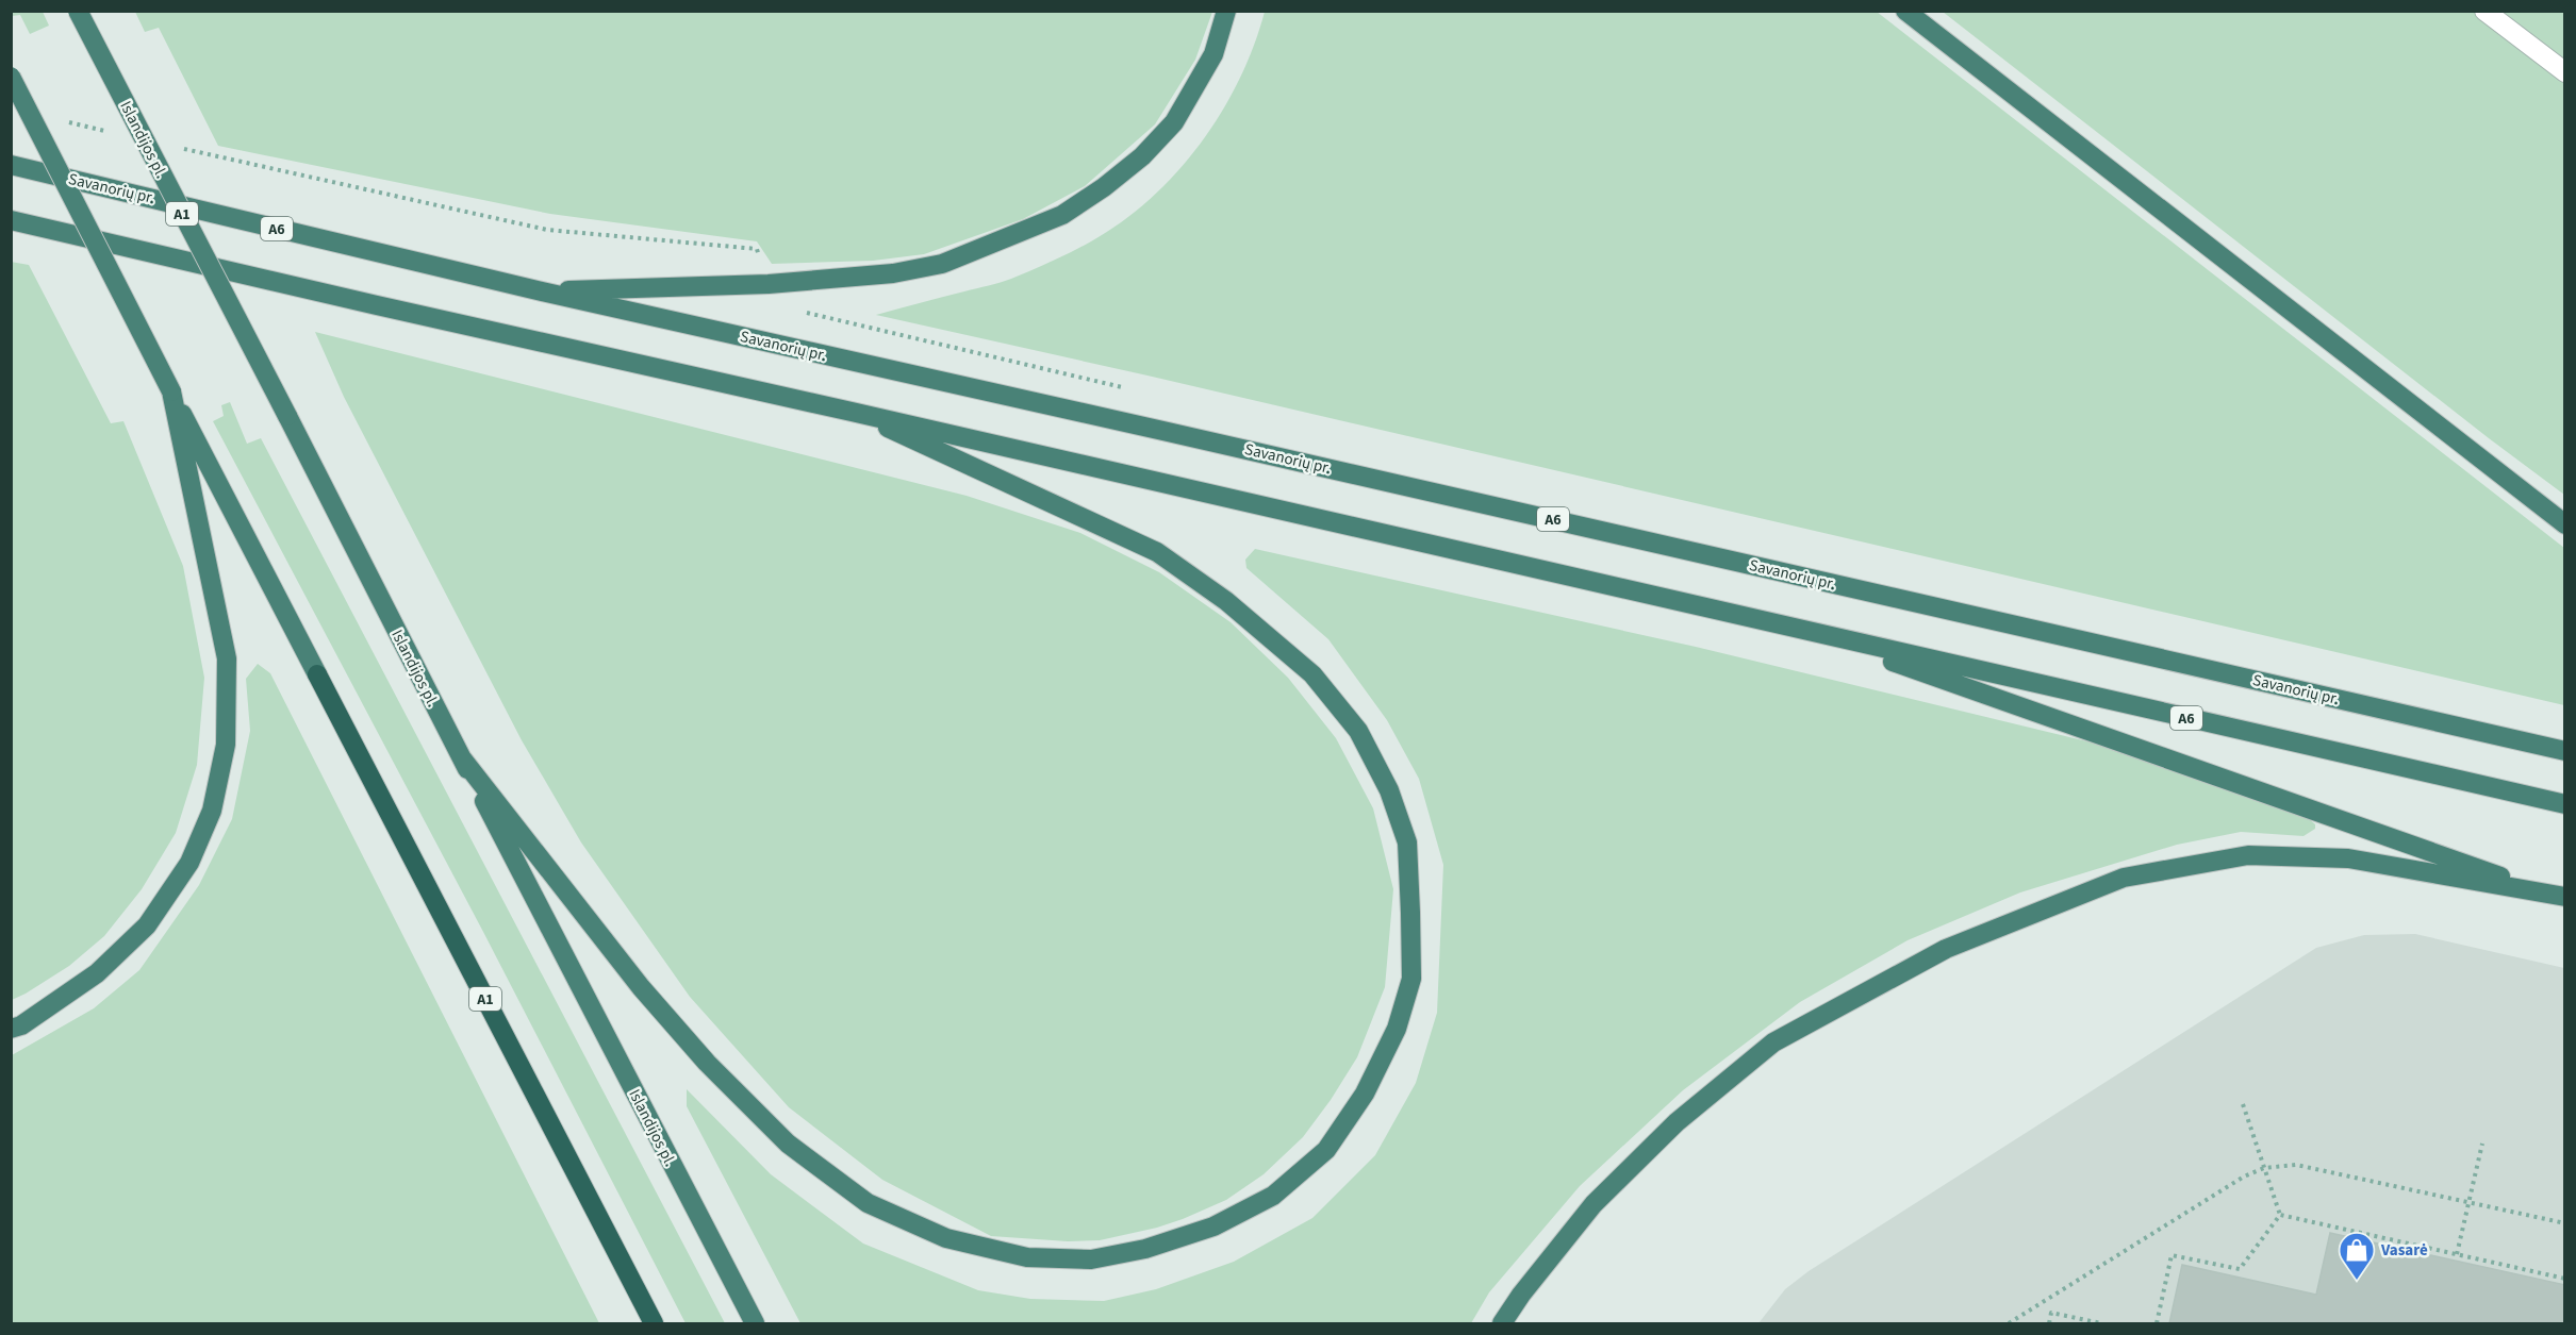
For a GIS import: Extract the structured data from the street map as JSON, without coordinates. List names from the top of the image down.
{
  "streets": {
    "highway": [
      "Islandijos pl.",
      "Savanorių pr.",
      "A1",
      "A6"
    ]
  },
  "places": {
    "shop": ["Vasarė"]
  }
}
